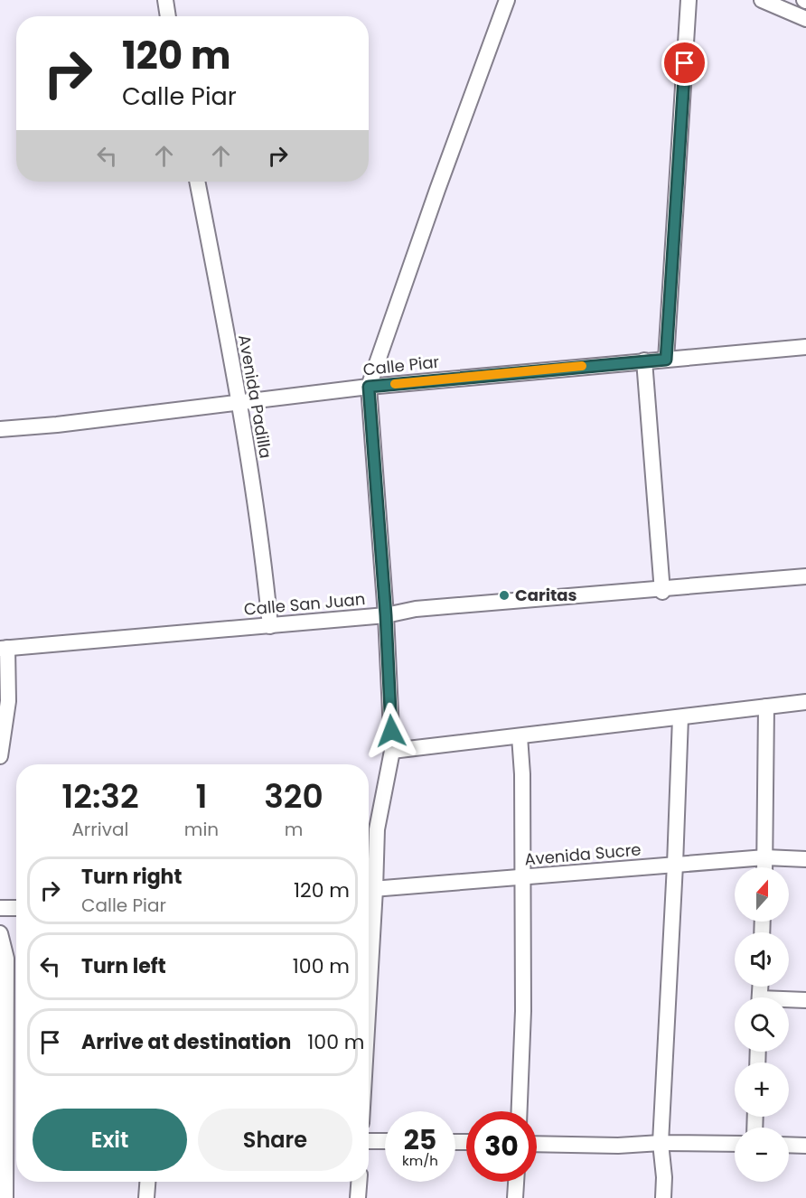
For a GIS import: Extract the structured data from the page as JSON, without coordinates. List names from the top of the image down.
{
  "streets": {
    "street": [
      "Calle Piar",
      "Avenida Padilla",
      "Calle San Juan",
      "Avenida Sucre"
    ]
  },
  "crossings": [
    ["Calle Piar", "Avenida Padilla"],
    ["Avenida Padilla", "Calle San Juan"]
  ],
  "places": ["Caritas"],
  "north": "top",
  "page": {
    "turn": ["120 m", "Calle Piar"],
    "eta": [
      "12:32",
      "Arrival",
      "1",
      "min",
      "320",
      "m"
    ],
    "list": [
      {
        "name": "Turn right",
        "note": "Calle Piar",
        "value": "120 m"
      },
      {
        "name": "Turn left",
        "value": "100 m"
      },
      {
        "name": "Arrive at destination",
        "value": "100 m"
      }
    ],
    "map_buttons": ["+", "−"],
    "buttons": ["Exit", "Share"],
    "speed": "25 km/h",
    "limit": "30"
  }
}
